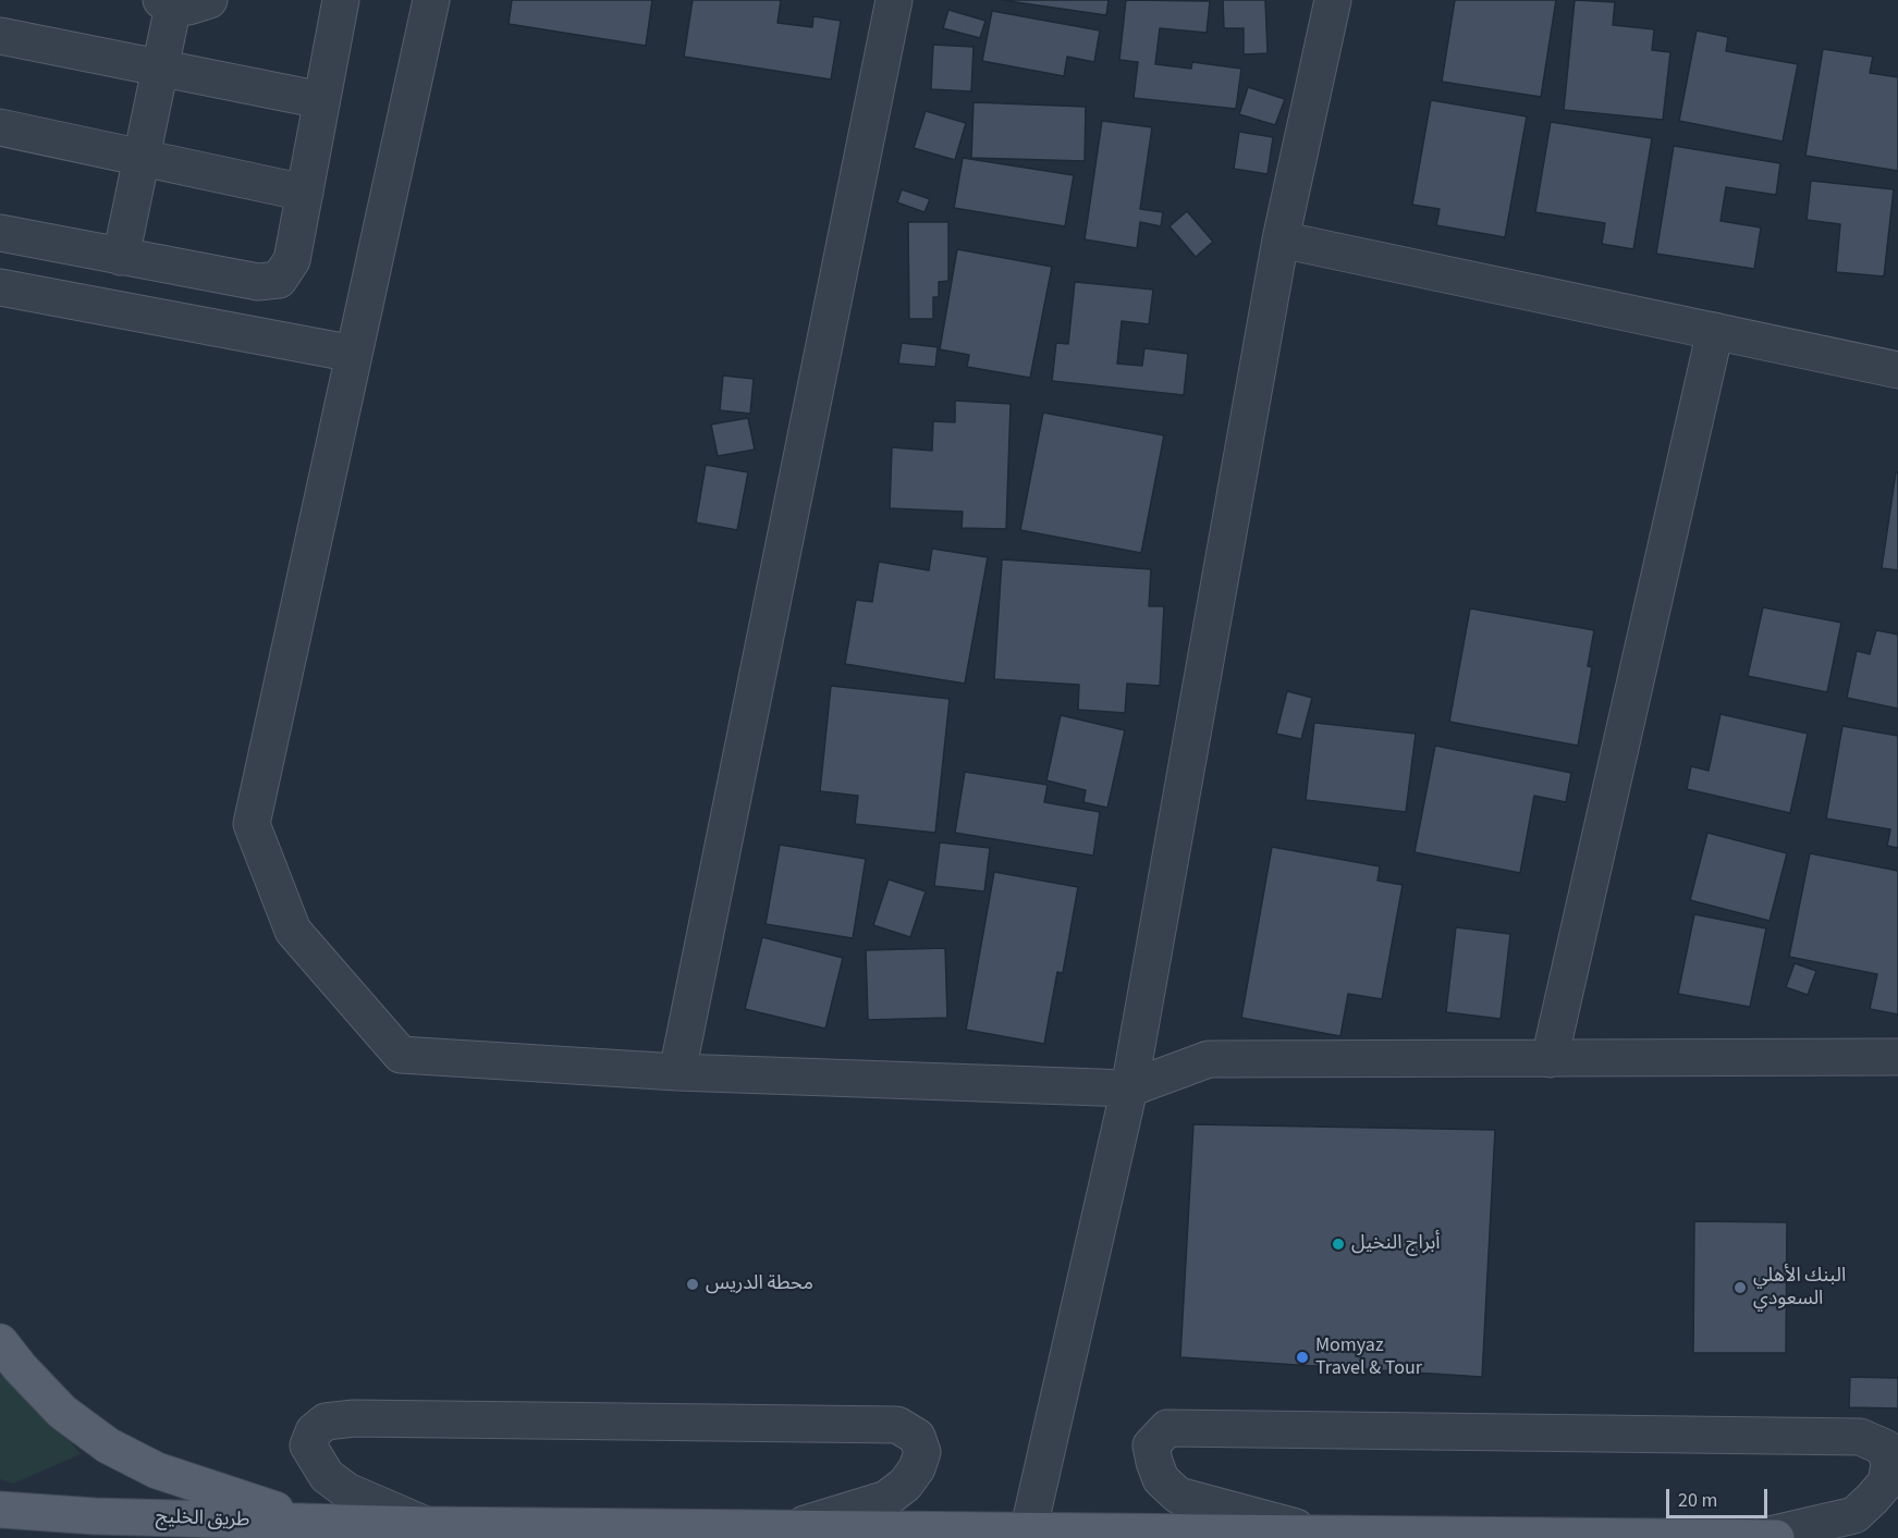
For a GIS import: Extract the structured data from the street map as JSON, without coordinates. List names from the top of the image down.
{
  "streets": {
    "main road": ["طريق الخليج"]
  },
  "places": [
    "أبراج النخيل",
    "محطة الدريس",
    "البنك الأهلي السعودي",
    "Momyaz Travel & Tour"
  ],
  "scale_bar": "20 m"
}
